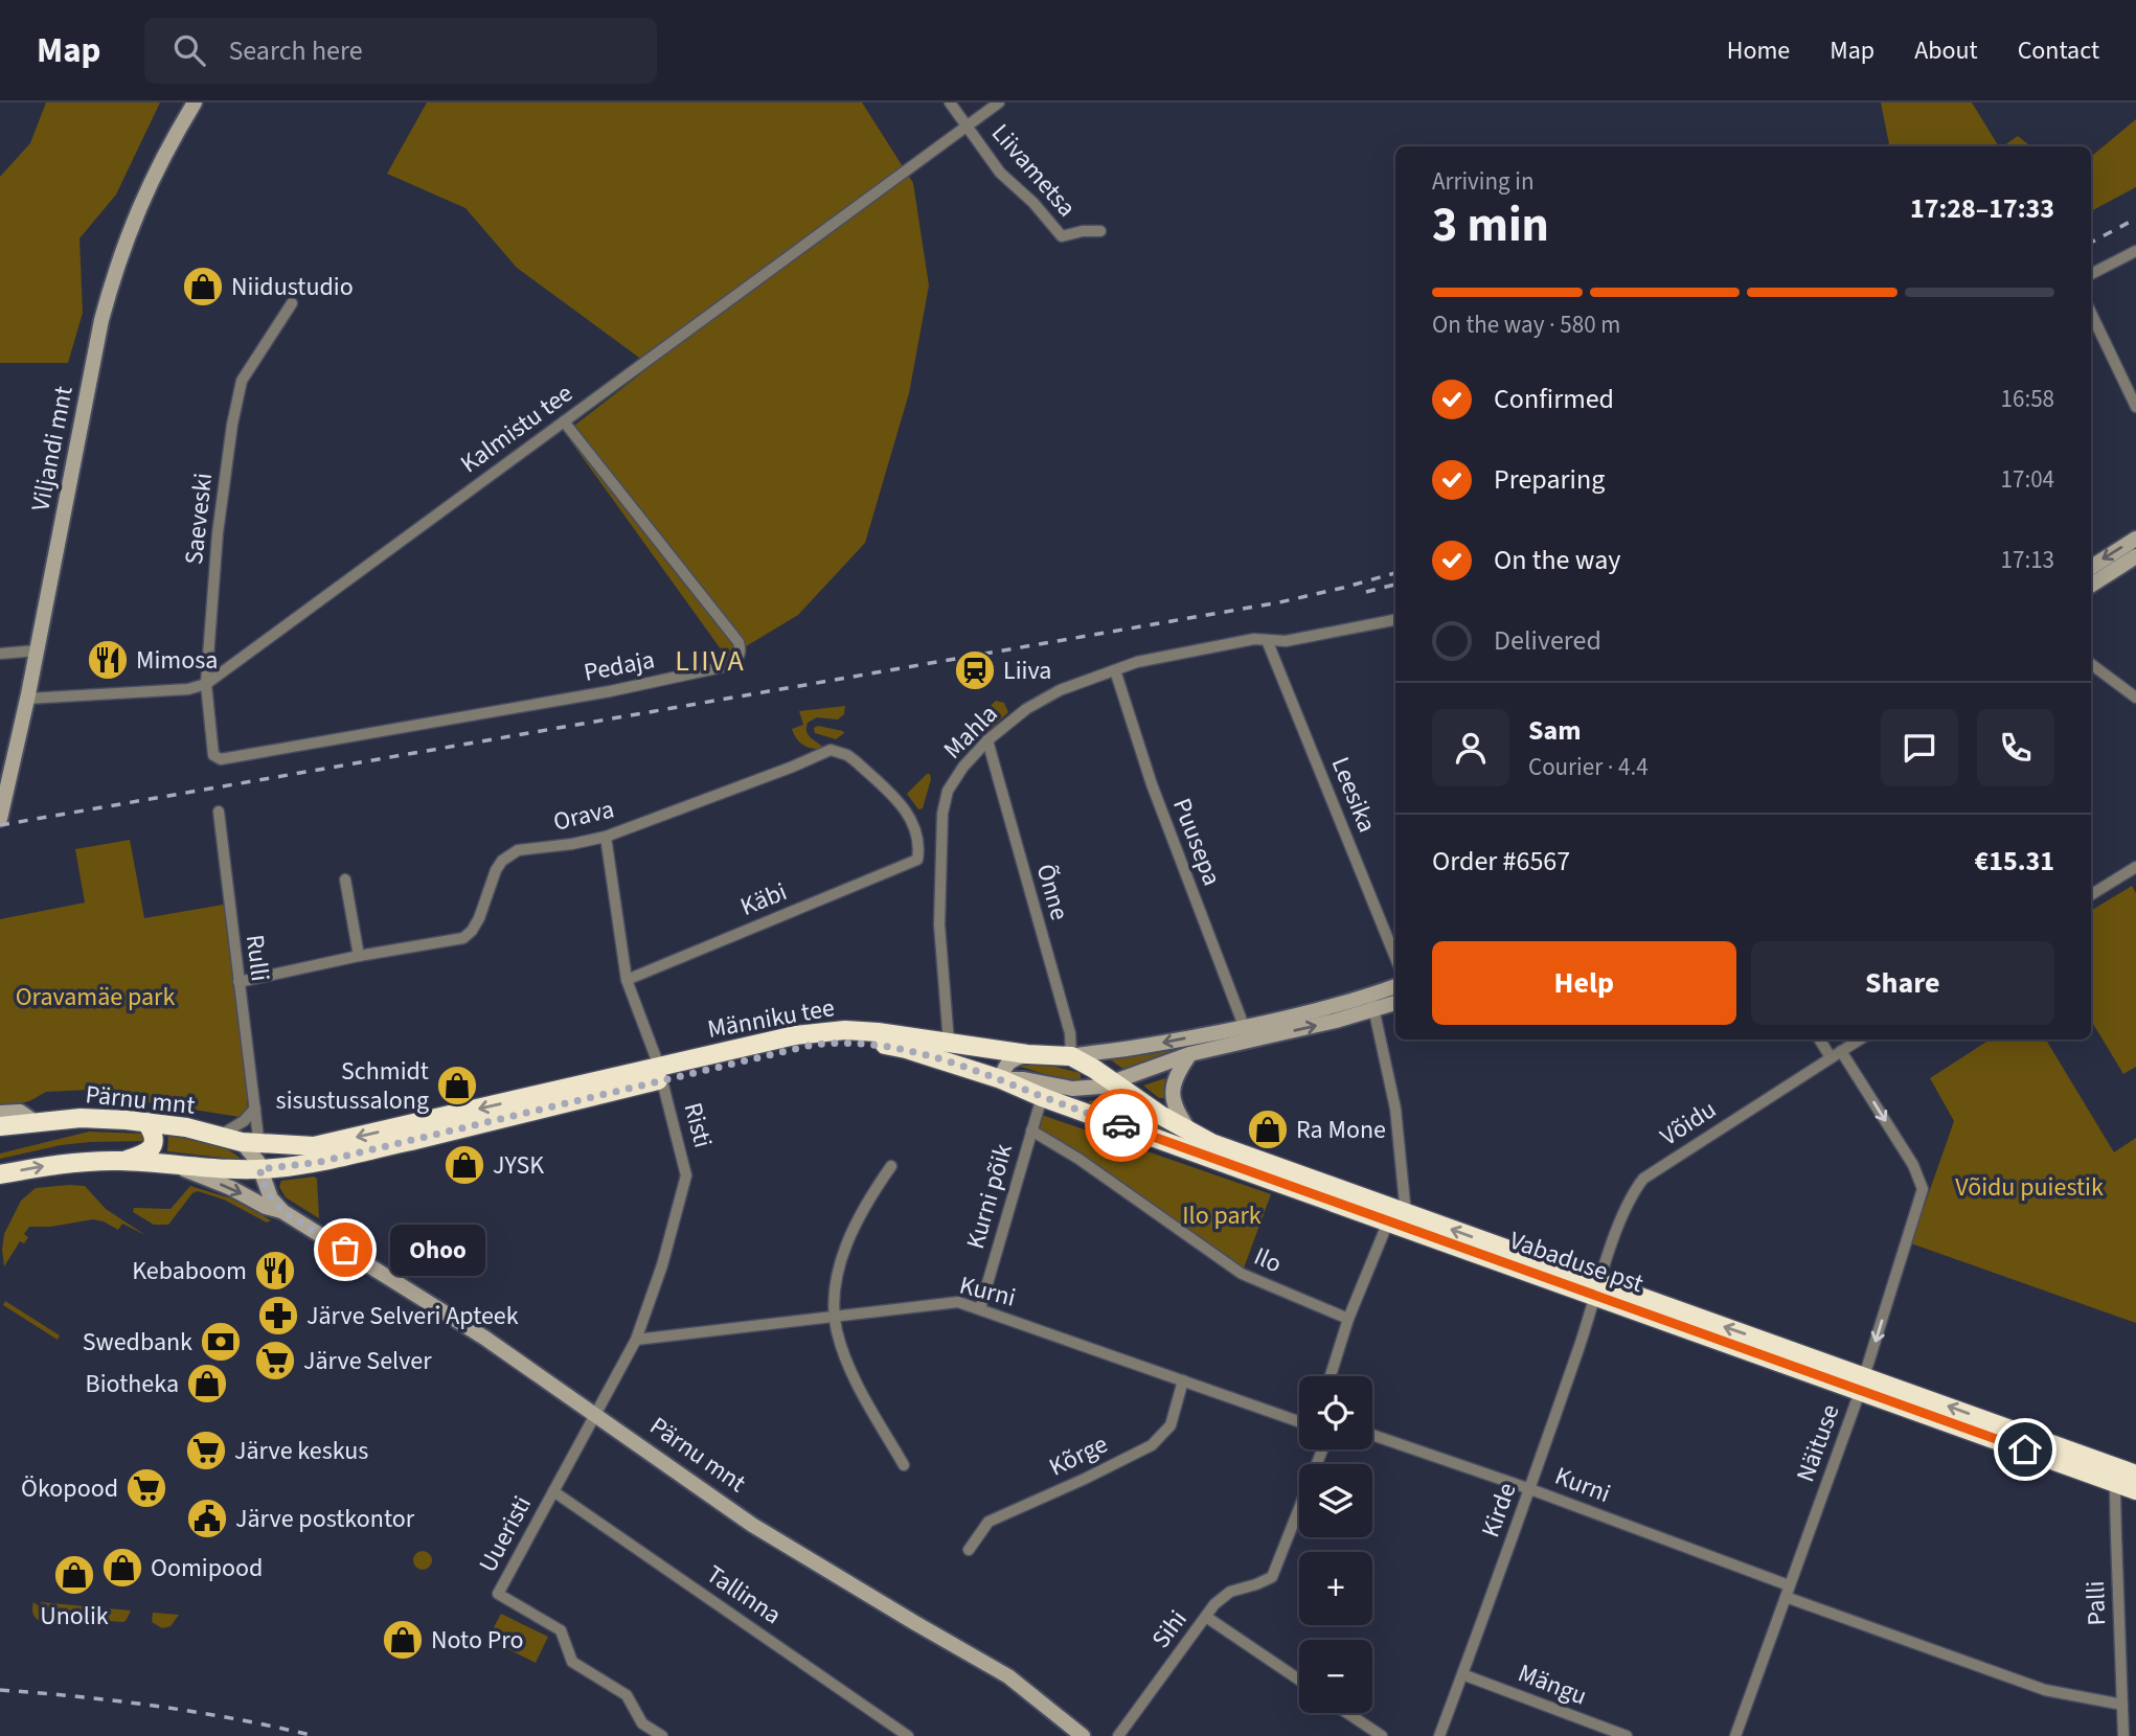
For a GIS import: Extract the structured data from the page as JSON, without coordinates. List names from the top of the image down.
{
  "streets": {
    "highway": ["Männiku tee", "Pärnu mnt", "Vabaduse pst"],
    "main road": ["Viljandi mnt"],
    "street": [
      "Liivametsa",
      "Kalmistu tee",
      "Saeveski",
      "Pedaja",
      "Mahla",
      "Leesika",
      "Orava",
      "Puusepa",
      "Õnne",
      "Käbi",
      "Rulli",
      "Võidu",
      "Risti",
      "Kurni põik",
      "Ilo",
      "Kurni",
      "Näituse",
      "Kõrge",
      "Kirde",
      "Uueristi",
      "Tallinna",
      "Palli",
      "Sihi",
      "Mängu"
    ]
  },
  "crossings": [
    ["Liivametsa", "Kalmistu tee"],
    ["Kalmistu tee", "Viljandi mnt"],
    ["Kalmistu tee", "Saeveski"],
    ["Kalmistu tee", "Pedaja"],
    ["Saeveski", "Pedaja"],
    ["Mahla", "Leesika"],
    ["Mahla", "Puusepa"],
    ["Mahla", "Õnne"],
    ["Mahla", "Männiku tee"],
    ["Orava", "Käbi"],
    ["Orava", "Rulli"],
    ["Orava", "Risti"],
    ["Puusepa", "Männiku tee"],
    ["Õnne", "Männiku tee"],
    ["Õnne", "Vabaduse pst"],
    ["Käbi", "Risti"],
    ["Rulli", "Männiku tee"],
    ["Rulli", "Pärnu mnt"],
    ["Männiku tee", "Pärnu mnt"],
    ["Männiku tee", "Risti"],
    ["Männiku tee", "Vabaduse pst"],
    ["Pärnu mnt", "Risti"],
    ["Pärnu mnt", "Uueristi"],
    ["Võidu", "Vabaduse pst"],
    ["Võidu", "Näituse"],
    ["Võidu", "Kirde"],
    ["Risti", "Kurni"],
    ["Risti", "Uueristi"],
    ["Kurni põik", "Ilo"],
    ["Kurni põik", "Vabaduse pst"],
    ["Kurni põik", "Kurni"],
    ["Vabaduse pst", "Näituse"],
    ["Vabaduse pst", "Kirde"],
    ["Vabaduse pst", "Palli"],
    ["Kurni", "Näituse"],
    ["Kurni", "Kõrge"],
    ["Kurni", "Kirde"],
    ["Kirde", "Mängu"],
    ["Uueristi", "Tallinna"]
  ],
  "one_way": ["Näituse"],
  "districts": ["LIIVA"],
  "parks": ["Oravamäe park", "Võidu puiestik", "Ilo park"],
  "places": {
    "shop": [
      "Niidustudio",
      "Schmidt sisustussalong",
      "Ra Mone",
      "JYSK",
      "Biotheka",
      "Oomipood",
      "Unolik",
      "Noto Pro"
    ],
    "restaurant": ["Mimosa", "Kebaboom"],
    "station": ["Liiva"],
    "other": ["Ohoo"],
    "pharmacy": ["Järve Selveri Apteek"],
    "bank": ["Swedbank"],
    "supermarket": ["Järve Selver", "Järve keskus", "Ökopood"],
    "public building": ["Järve postkontor"]
  },
  "page": {
    "header": "Map",
    "search": "Search here",
    "nav": [
      "Home",
      "Map",
      "About",
      "Contact"
    ],
    "heading": ["3 min", "Arriving in", "17:28–17:33"],
    "panel": [
      "Sam",
      "Courier · 4.4",
      "Order #6567",
      "€15.31"
    ],
    "bar": "On the way · 580 m",
    "list": [
      ["Confirmed", "16:58"],
      ["Preparing", "17:04"],
      ["On the way", "17:13"],
      "Delivered"
    ],
    "buttons": ["Help", "Share"],
    "bubble": "Ohoo",
    "map_buttons": ["+", "−"]
  }
}
